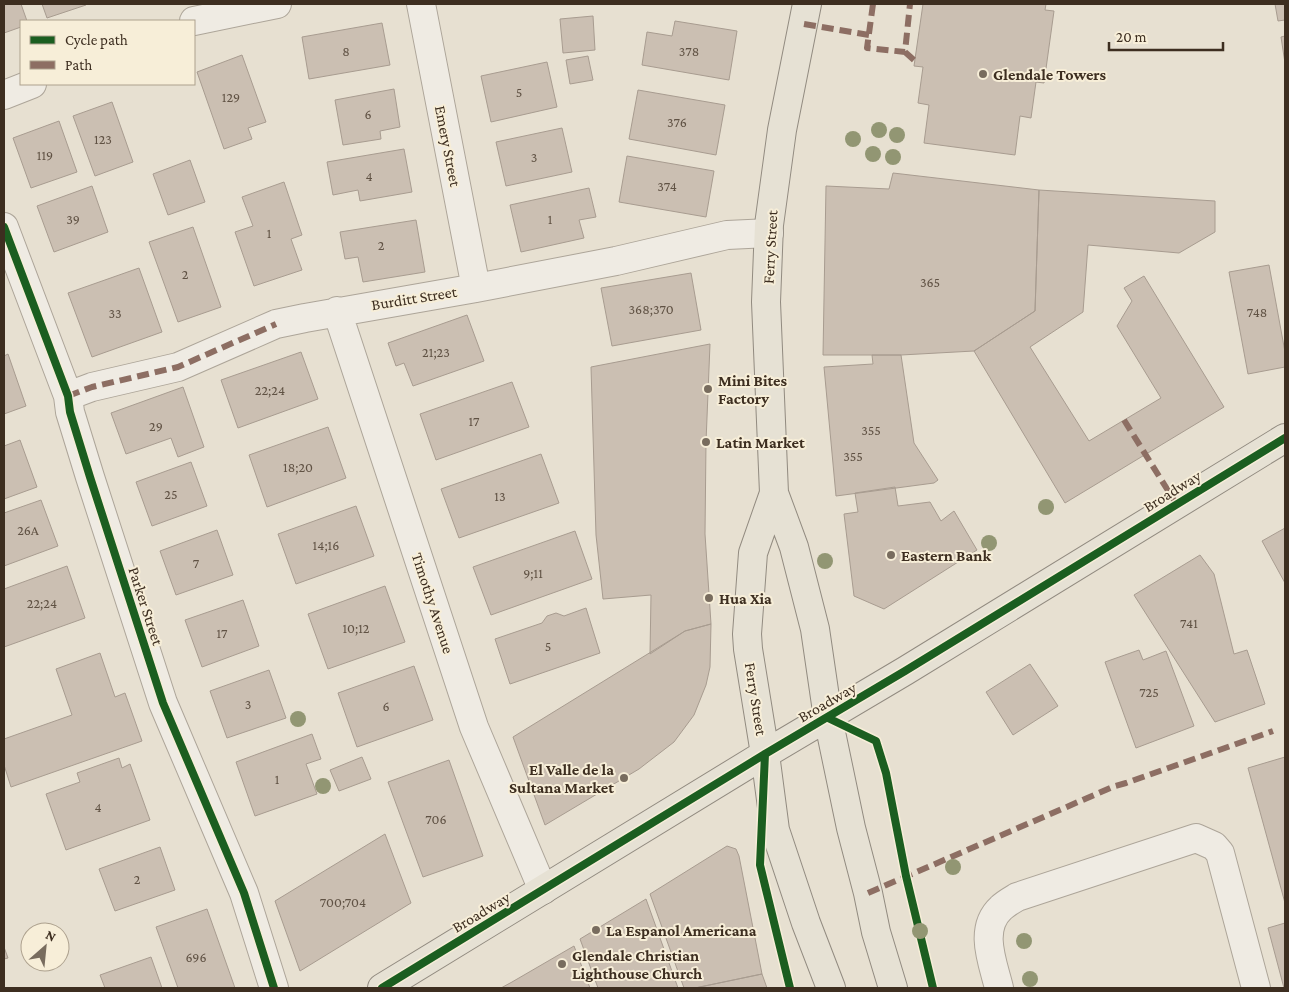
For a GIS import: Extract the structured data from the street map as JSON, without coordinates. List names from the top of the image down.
{
  "streets": {
    "main road": ["Ferry Street", "Broadway"],
    "street": [
      "Emery Street",
      "Burditt Street",
      "Timothy Avenue",
      "Parker Street"
    ]
  },
  "crossings": [
    ["Emery Street", "Burditt Street"],
    ["Ferry Street", "Burditt Street"],
    ["Ferry Street", "Broadway"],
    ["Burditt Street", "Timothy Avenue"],
    ["Burditt Street", "Parker Street"],
    ["Broadway", "Timothy Avenue"]
  ],
  "places": [
    "Glendale Towers",
    "Mini Bites Factory",
    "Latin Market",
    "Eastern Bank",
    "Hua Xia",
    "El Valle de la Sultana Market",
    "La Espanol Americana",
    "Glendale Christian Lighthouse Church"
  ],
  "house_numbers": [
    "8",
    "378",
    "5",
    "129",
    "6",
    "376",
    "123",
    "119",
    "3",
    "4",
    "374",
    "39",
    "1",
    "1",
    "2",
    "2",
    "365",
    "368;370",
    "748",
    "33",
    "21;23",
    "22;24",
    "17",
    "29",
    "355",
    "355",
    "18;20",
    "25",
    "13",
    "26A",
    "14;16",
    "7",
    "9;11",
    "22;24",
    "741",
    "10;12",
    "17",
    "5",
    "725",
    "3",
    "6",
    "1",
    "4",
    "706",
    "2",
    "700;704",
    "696"
  ],
  "legend": ["Cycle path", "Path"],
  "scale_bar": "20 m",
  "north": "top right"
}
